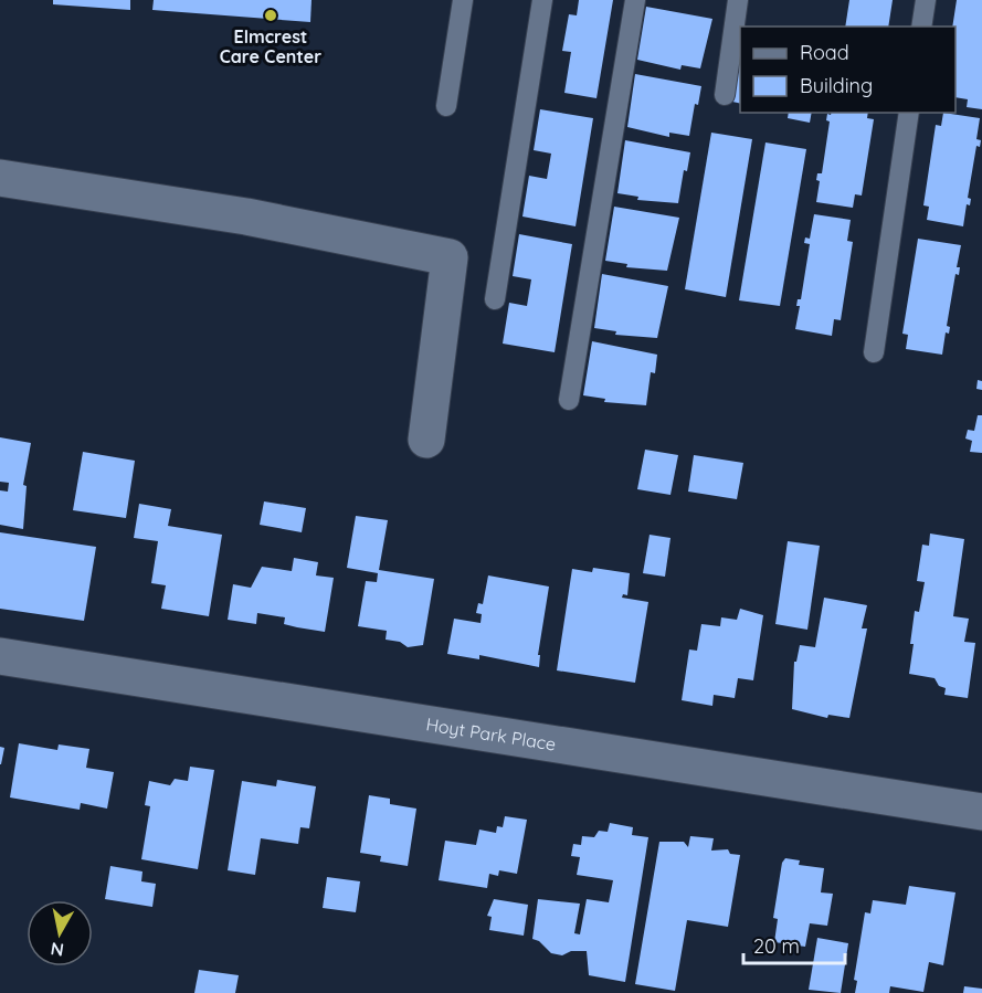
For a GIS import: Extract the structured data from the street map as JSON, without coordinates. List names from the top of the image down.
{
  "streets": {
    "street": ["Hoyt Park Place"]
  },
  "places": ["Elmcrest Care Center"],
  "legend": ["Road", "Building"],
  "scale_bar": "20 m",
  "north": "bottom"
}
